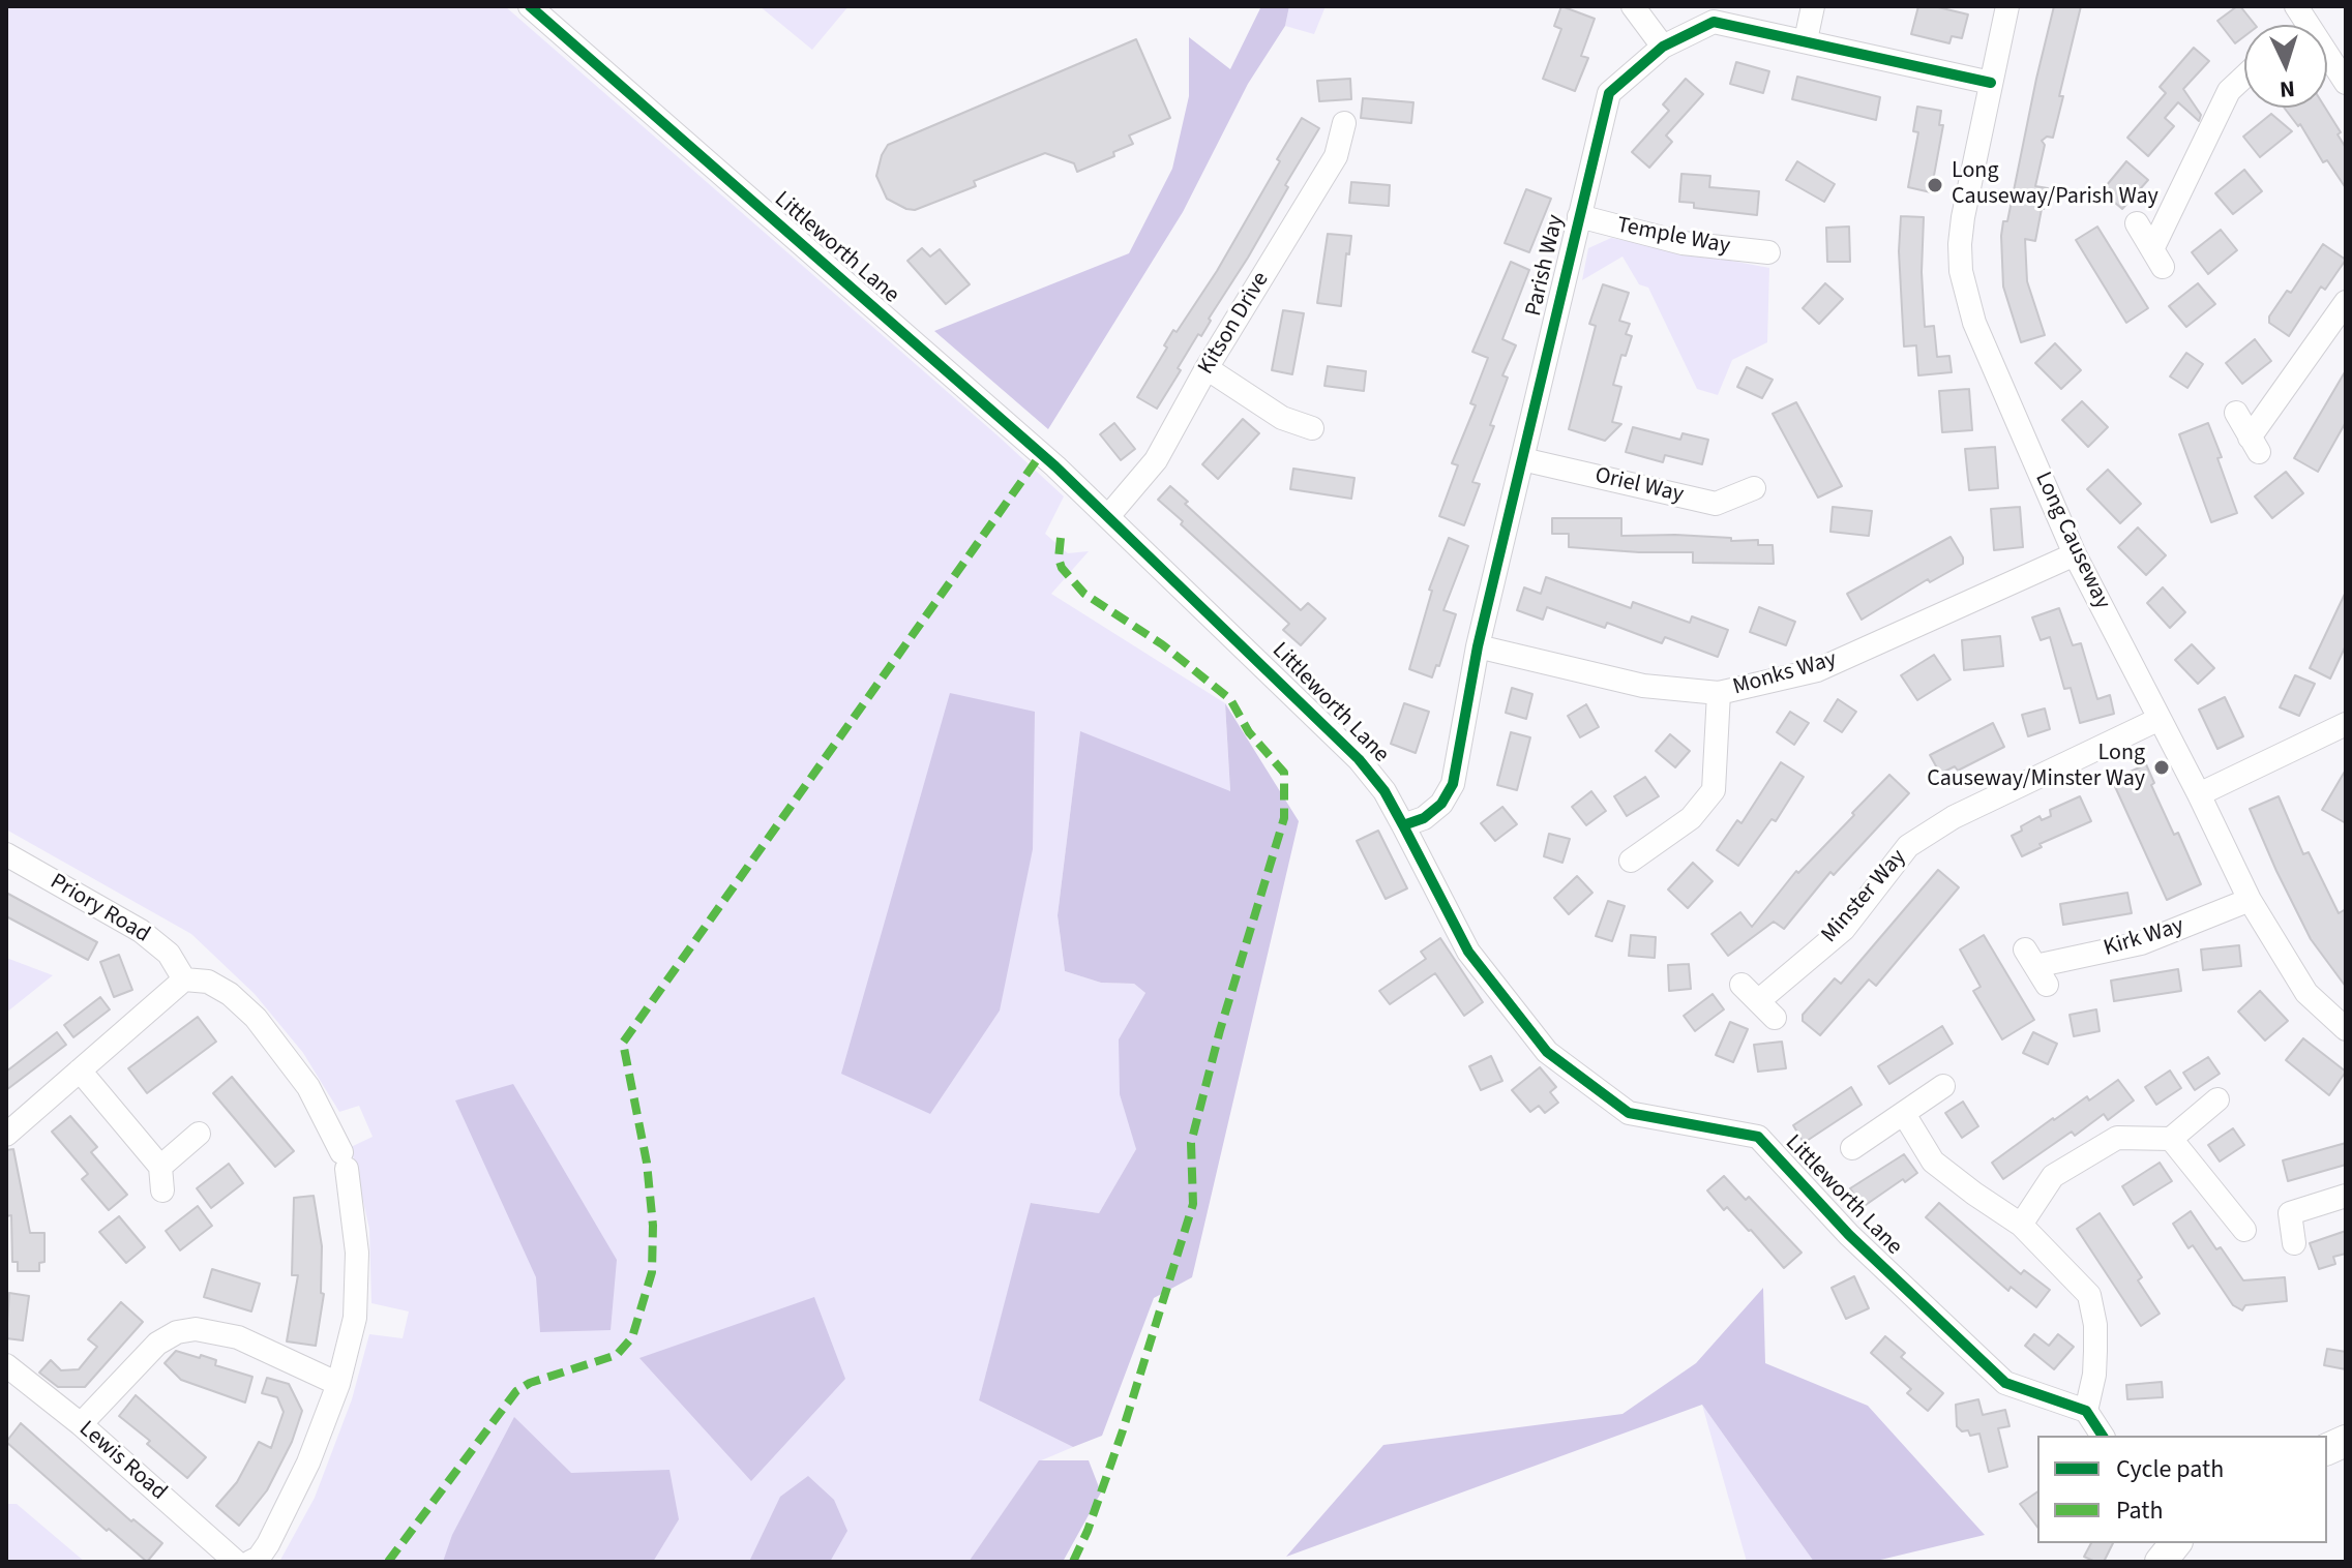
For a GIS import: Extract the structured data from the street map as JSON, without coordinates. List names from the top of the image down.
{
  "streets": {
    "street": [
      "Temple Way",
      "Littleworth Lane",
      "Parish Way",
      "Kitson Drive",
      "Oriel Way",
      "Long Causeway",
      "Monks Way",
      "Minster Way",
      "Priory Road",
      "Kirk Way",
      "Lewis Road"
    ]
  },
  "crossings": [
    ["Temple Way", "Parish Way"],
    ["Littleworth Lane", "Parish Way"],
    ["Littleworth Lane", "Kitson Drive"],
    ["Parish Way", "Oriel Way"],
    ["Parish Way", "Long Causeway"],
    ["Parish Way", "Monks Way"],
    ["Long Causeway", "Monks Way"],
    ["Long Causeway", "Minster Way"],
    ["Long Causeway", "Kirk Way"]
  ],
  "places": ["Long Causeway/Parish Way", "Long Causeway/Minster Way"],
  "legend": ["Cycle path", "Path"],
  "north": "bottom"
}
